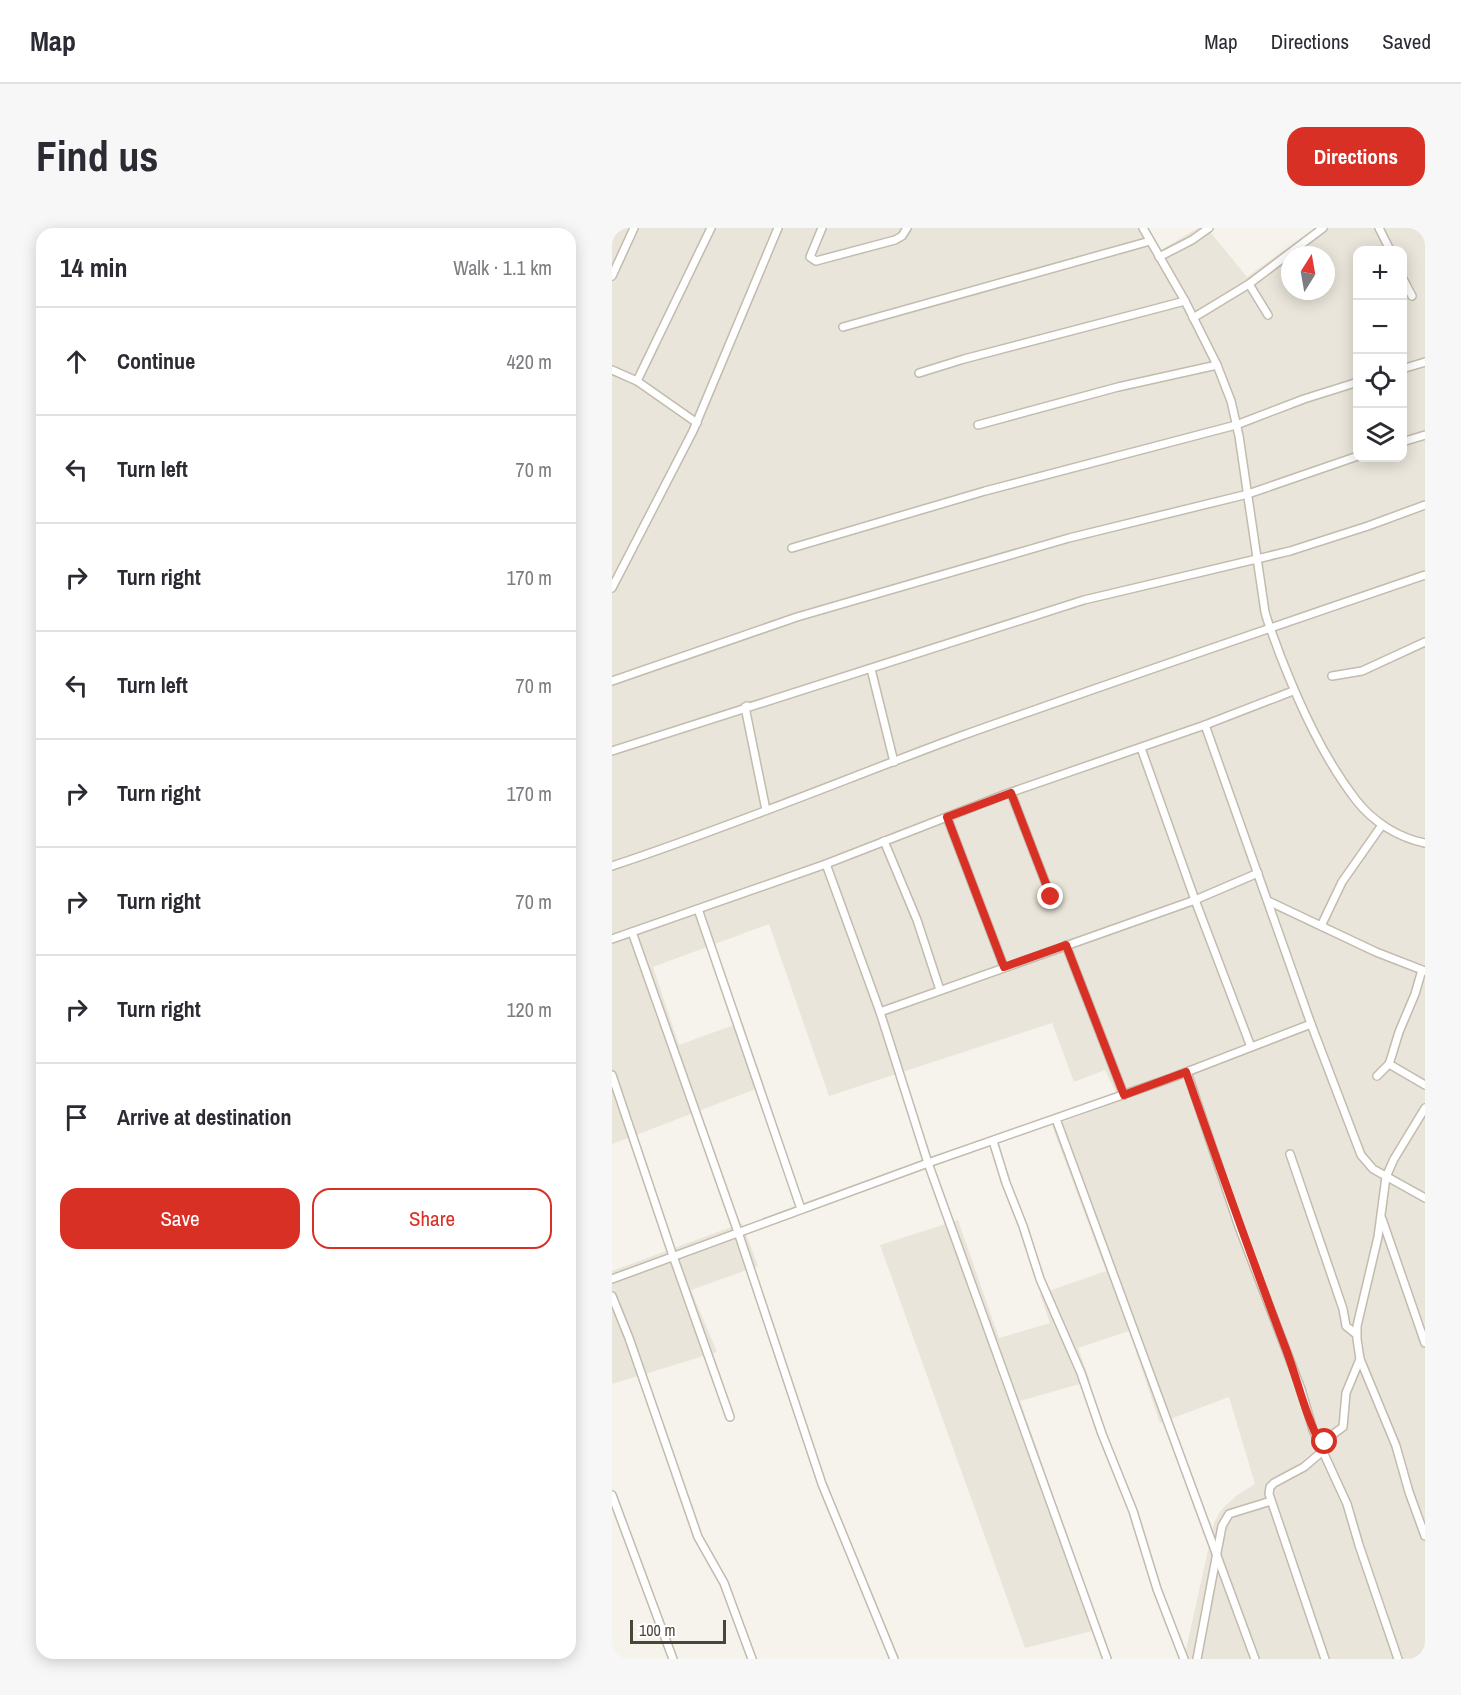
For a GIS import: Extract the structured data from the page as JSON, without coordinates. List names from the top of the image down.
{
  "scale_bar": "100 m",
  "north": "top",
  "page": {
    "header": "Map",
    "nav": ["Map", "Directions", "Saved"],
    "buttons": [
      "Directions",
      ["Save", "Share"]
    ],
    "title": "Find us",
    "heading": ["14 min", "Walk · 1.1 km"],
    "map_buttons": ["+", "−"],
    "list": [
      ["Continue", "420 m"],
      ["Turn left", "70 m"],
      ["Turn right", "170 m"],
      ["Turn left", "70 m"],
      ["Turn right", "170 m"],
      ["Turn right", "70 m"],
      ["Turn right", "120 m"],
      "Arrive at destination"
    ],
    "scale": "100 m"
  }
}
